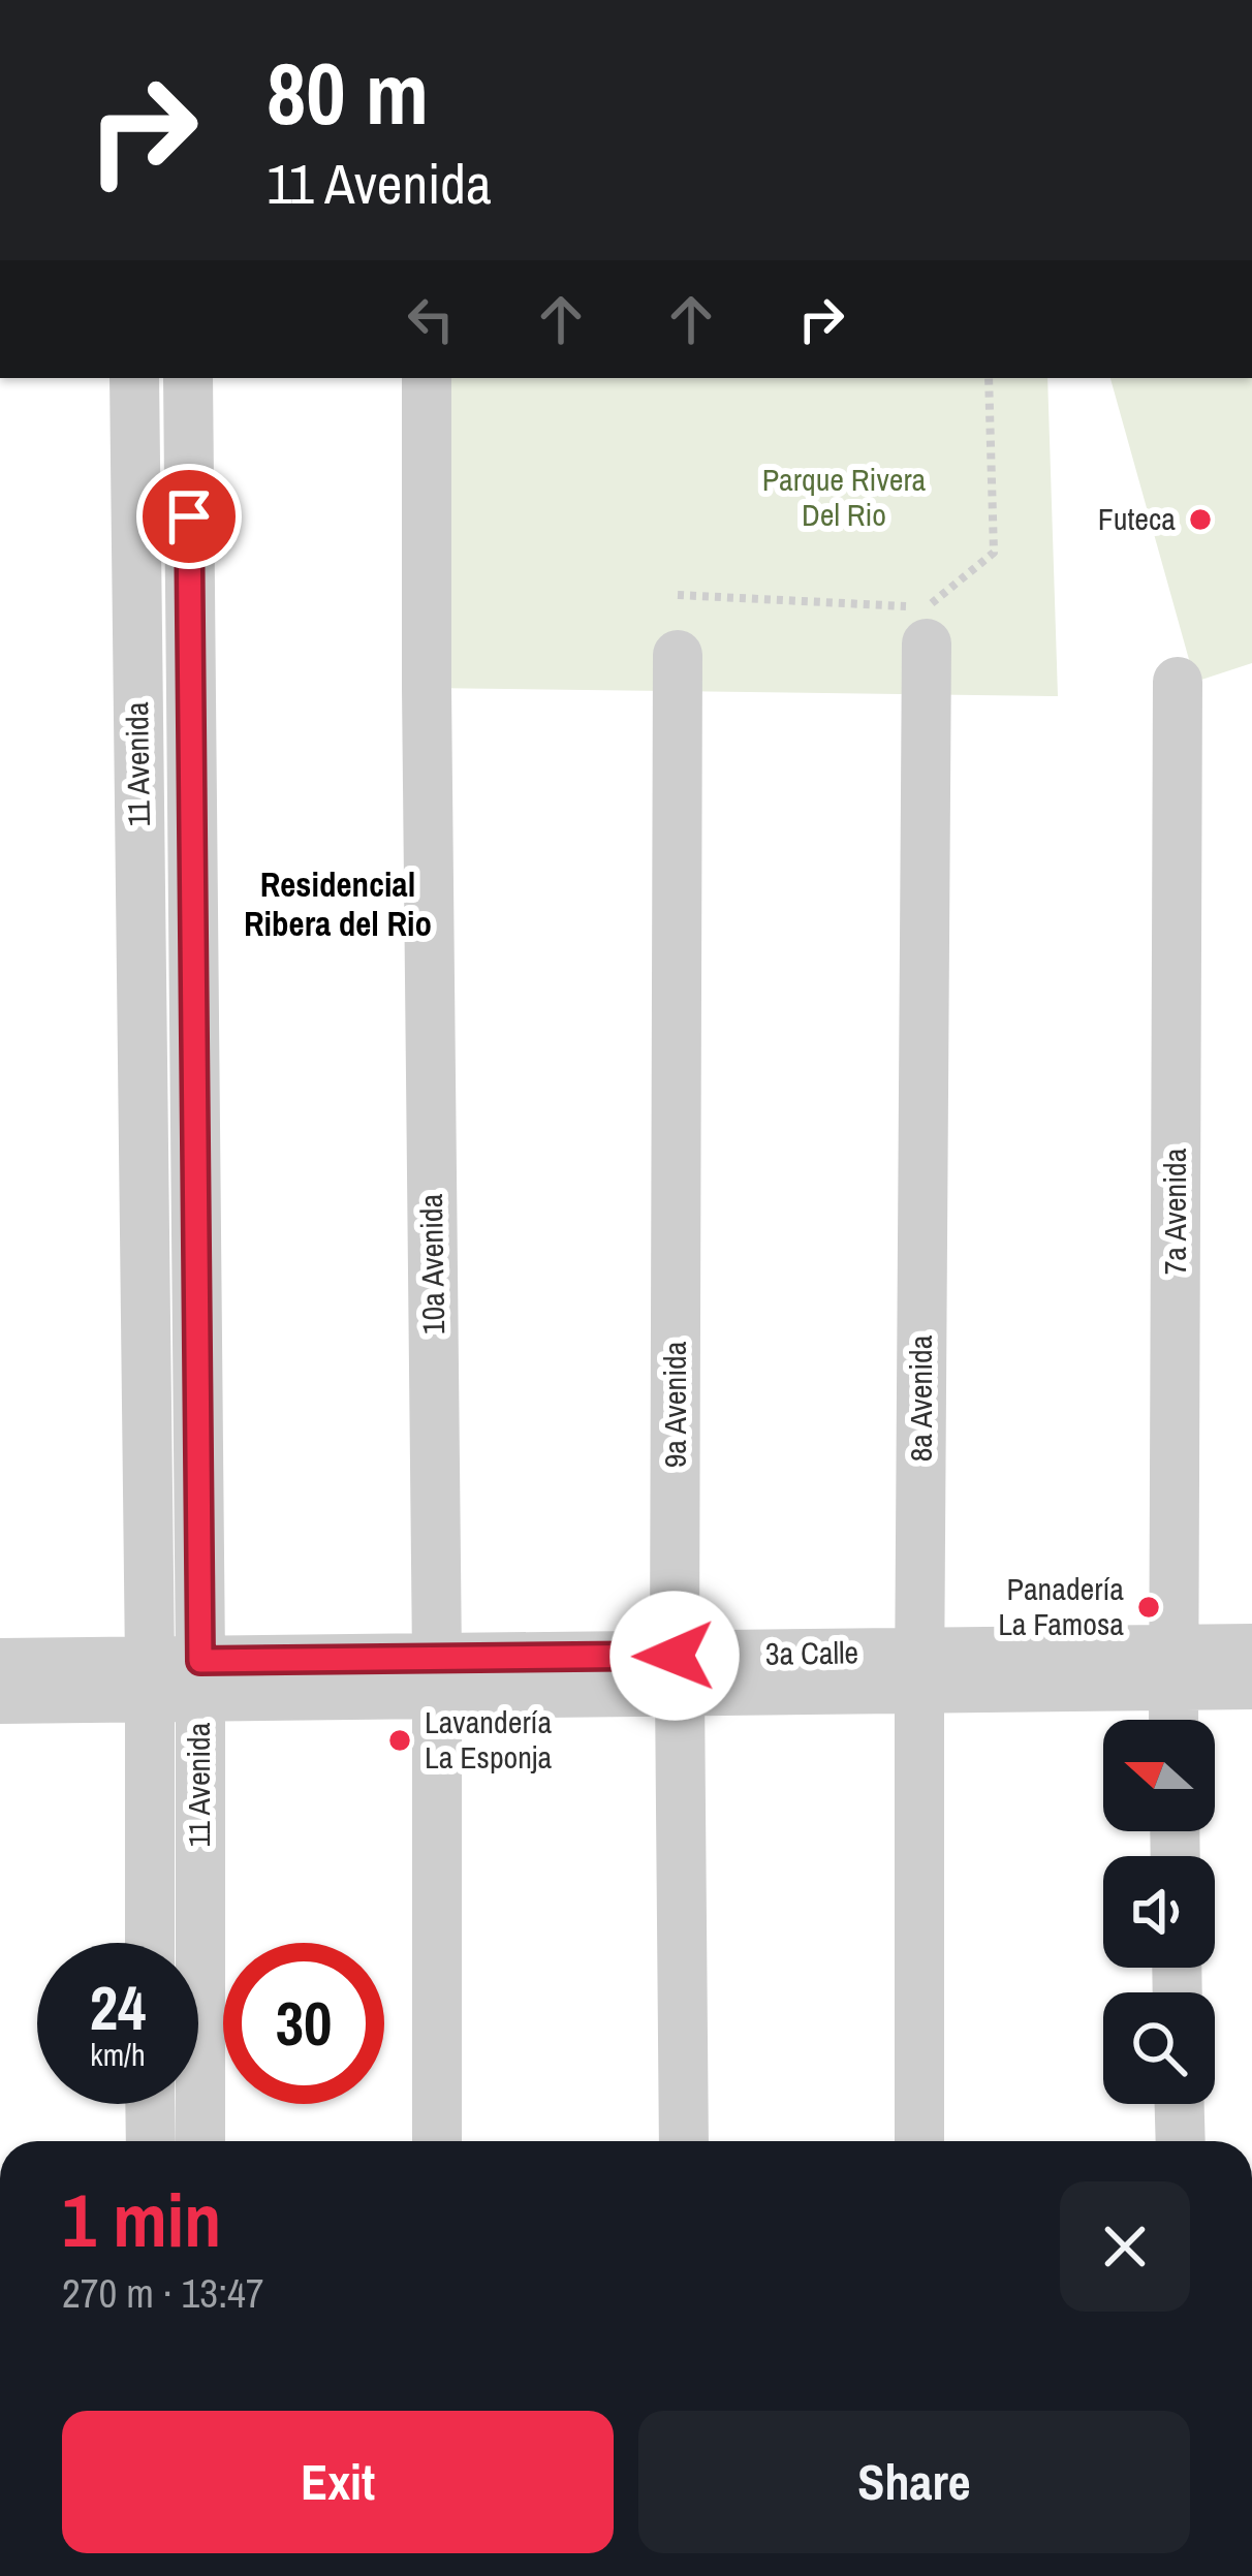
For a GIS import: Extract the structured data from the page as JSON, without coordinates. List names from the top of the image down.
{
  "streets": {
    "street": [
      "11 Avenida",
      "7a Avenida",
      "10a Avenida",
      "8a Avenida",
      "9a Avenida",
      "3a Calle"
    ]
  },
  "crossings": [
    ["11 Avenida", "3a Calle"],
    ["7a Avenida", "3a Calle"],
    ["10a Avenida", "3a Calle"],
    ["8a Avenida", "3a Calle"],
    ["9a Avenida", "3a Calle"]
  ],
  "districts": ["Residencial Ribera del Rio"],
  "parks": ["Parque Rivera Del Rio"],
  "places": ["Futeca", "Panadería La Famosa", "Lavandería La Esponja"],
  "north": "left",
  "page": {
    "turn": ["80 m", "11 Avenida"],
    "speed": "24 km/h",
    "limit": "30",
    "heading": ["1 min", "270 m · 13:47"],
    "buttons": ["Exit", "Share"]
  }
}
